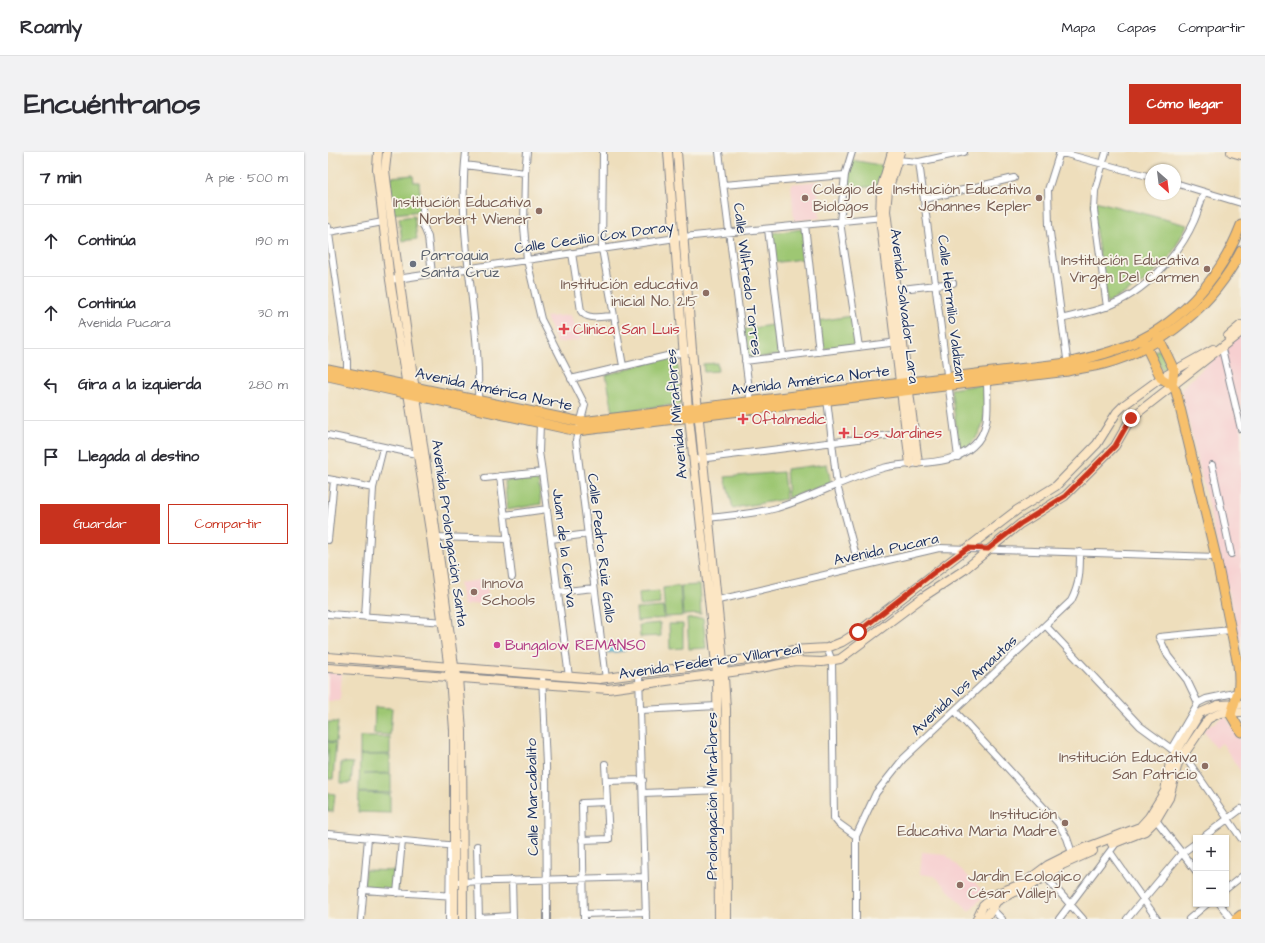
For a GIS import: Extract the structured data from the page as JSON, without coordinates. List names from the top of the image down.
{
  "streets": {
    "main road": [
      "Avenida Salvador Lara",
      "Avenida América Norte",
      "Avenida Miraflores",
      "Avenida Prolongación Santa",
      "Avenida Federico Villarreal",
      "Prolongación Miraflores"
    ],
    "street": [
      "Calle Cecilio Cox Doray",
      "Calle Wilfredo Torres",
      "Calle Hermilio Valdizan",
      "Juan de la Cierva",
      "Calle Pedro Ruiz Gallo",
      "Avenida Pucara",
      "Avenida los Amautas",
      "Calle Marcabalito"
    ]
  },
  "crossings": [
    ["Calle Cecilio Cox Doray", "Calle Wilfredo Torres"],
    ["Calle Cecilio Cox Doray", "Avenida Salvador Lara"],
    ["Calle Cecilio Cox Doray", "Avenida Miraflores"],
    ["Calle Cecilio Cox Doray", "Avenida Prolongación Santa"],
    ["Calle Cecilio Cox Doray", "Calle Pedro Ruiz Gallo"],
    ["Calle Wilfredo Torres", "Avenida América Norte"],
    ["Avenida Salvador Lara", "Avenida América Norte"],
    ["Calle Hermilio Valdizan", "Avenida América Norte"],
    ["Avenida América Norte", "Avenida Miraflores"],
    ["Avenida América Norte", "Avenida Prolongación Santa"],
    ["Avenida América Norte", "Juan de la Cierva"],
    ["Avenida América Norte", "Calle Pedro Ruiz Gallo"],
    ["Avenida Miraflores", "Avenida Pucara"],
    ["Avenida Miraflores", "Avenida Federico Villarreal"],
    ["Avenida Miraflores", "Prolongación Miraflores"],
    ["Avenida Prolongación Santa", "Avenida Federico Villarreal"],
    ["Juan de la Cierva", "Avenida Federico Villarreal"],
    ["Calle Pedro Ruiz Gallo", "Avenida Federico Villarreal"],
    ["Avenida Pucara", "Avenida Federico Villarreal"],
    ["Avenida Pucara", "Avenida los Amautas"],
    ["Avenida Federico Villarreal", "Prolongación Miraflores"],
    ["Avenida Federico Villarreal", "Calle Marcabalito"]
  ],
  "places": {
    "other": [
      "Colegio de Biologos",
      "Institución Educativa Johannes Kepler",
      "Institución Educativa Norbert Wiener",
      "Parroquia Santa Cruz",
      "Institución Educativa Virgen Del Carmen",
      "Institución educativa inicial No. 215",
      "Innova Schools",
      "Bungalow REMANSO",
      "Institución Educativa San Patricio",
      "Institución Educativa Maria Madre",
      "Jardin Ecologico César Vallejn"
    ],
    "health": ["Clinica San Luis", "Oftalmedic", "Los Jardines"]
  },
  "north": "bottom right",
  "page": {
    "header": "Roamly",
    "nav": ["Mapa", "Capas", "Compartir"],
    "buttons": [
      "Cómo llegar",
      ["Guardar", "Compartir"]
    ],
    "title": "Encuéntranos",
    "heading": ["7 min", "A pie · 500 m"],
    "list": [
      ["Continúa", "190 m"],
      ["Continúa", "Avenida Pucara", "30 m"],
      ["Gira a la izquierda", "280 m"],
      "Llegada al destino"
    ],
    "map_buttons": ["+", "−"]
  }
}
